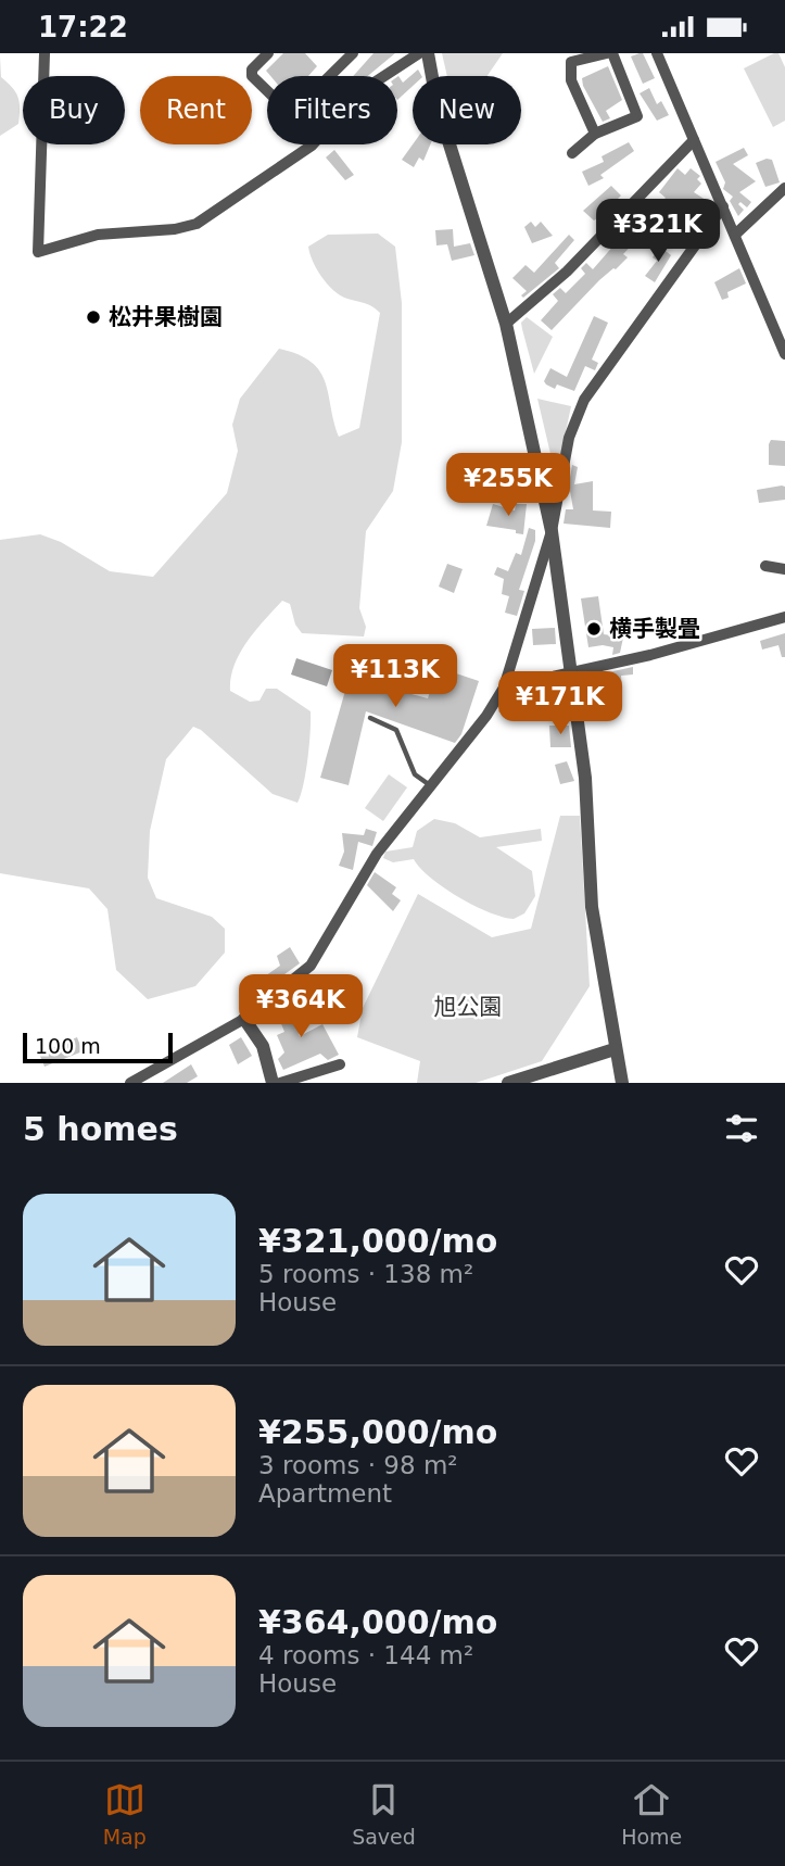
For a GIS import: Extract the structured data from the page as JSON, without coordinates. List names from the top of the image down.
{
  "parks": ["旭公園"],
  "places": ["松井果樹園", "横手製畳"],
  "scale_bar": "100 m",
  "page": {
    "status": "17:22",
    "chip": [
      "Buy",
      "Rent",
      "Filters",
      "New"
    ],
    "price": [
      "¥321K",
      "¥255K",
      "¥113K",
      "¥171K",
      "¥364K"
    ],
    "scale": "100 m",
    "heading": "5 homes",
    "list": [
      {
        "name": "¥321,000/mo",
        "note": "5 rooms · 138 m² · House"
      },
      {
        "name": "¥255,000/mo",
        "note": "3 rooms · 98 m² · Apartment"
      },
      {
        "name": "¥364,000/mo",
        "note": "4 rooms · 144 m² · House"
      }
    ],
    "tabs": ["Map", "Saved", "Home"]
  }
}
